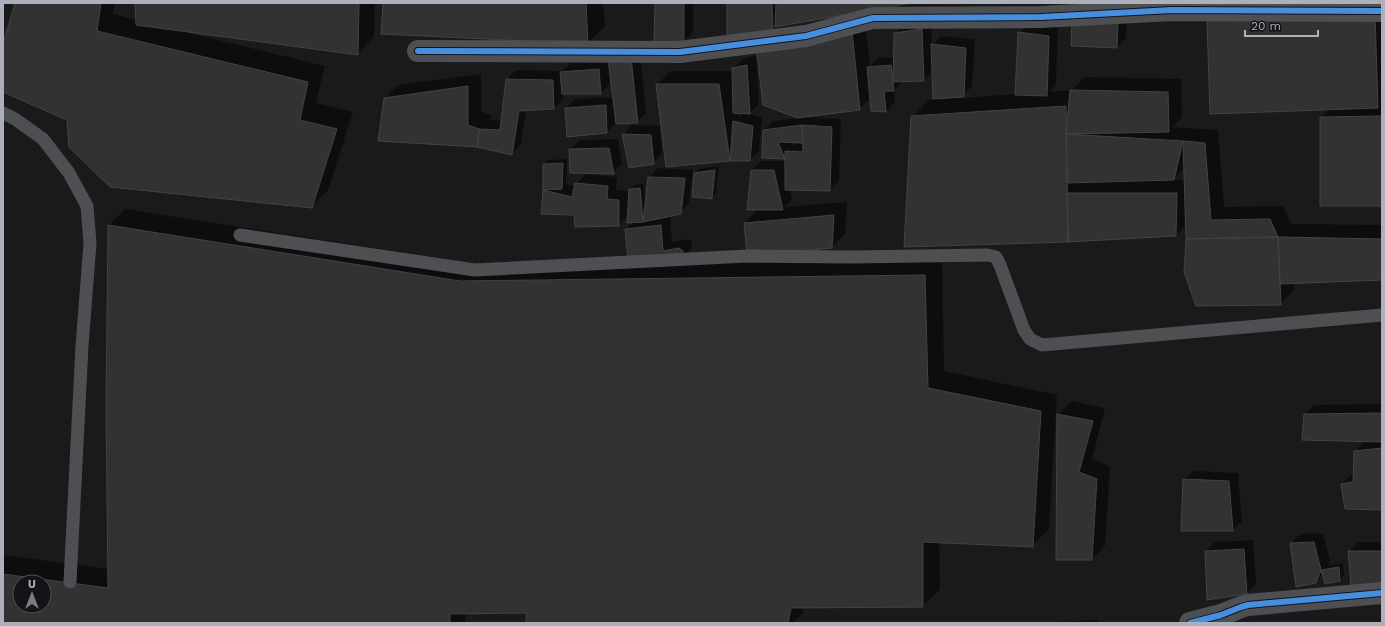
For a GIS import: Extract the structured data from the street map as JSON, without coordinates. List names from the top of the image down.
{
  "scale_bar": "20 m",
  "north": "top"
}
